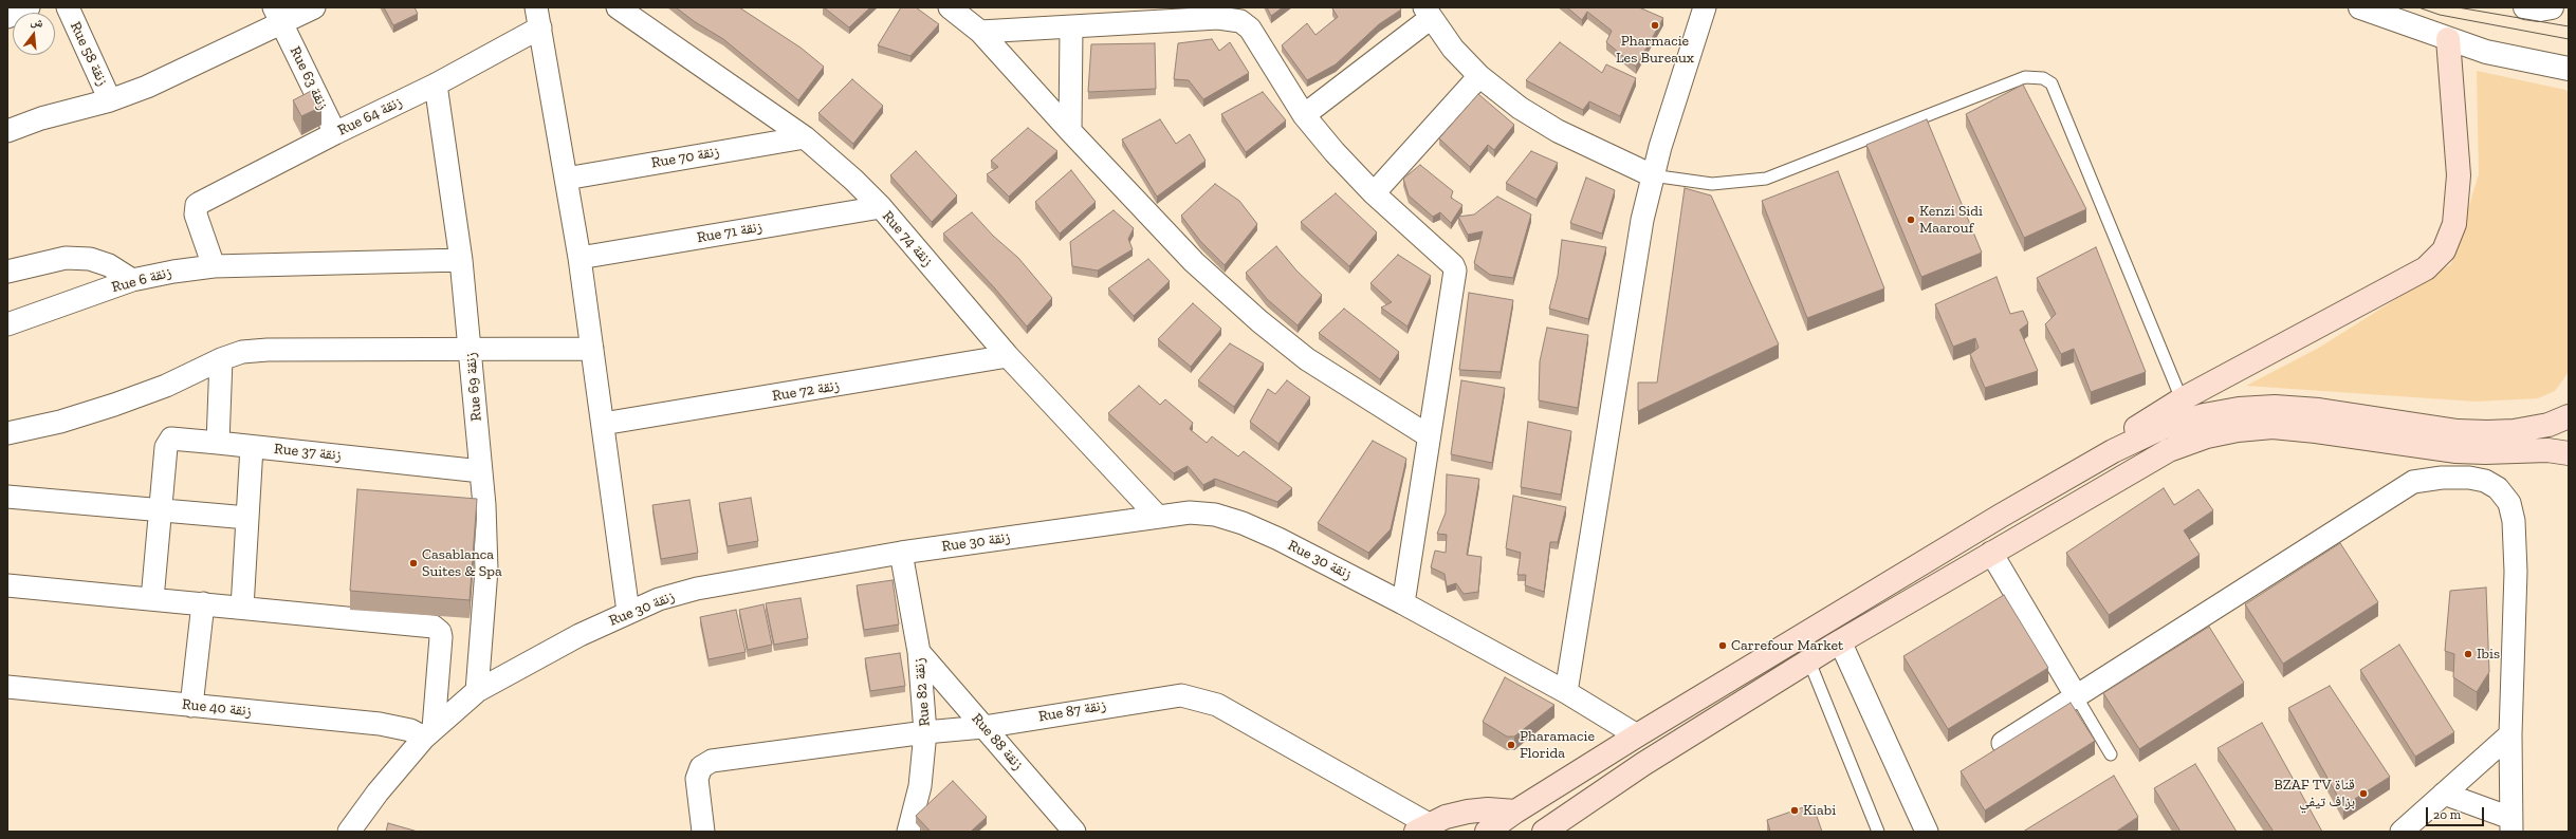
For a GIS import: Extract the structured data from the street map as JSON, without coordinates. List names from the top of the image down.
{
  "streets": {
    "street": [
      "Rue 58 زنقة",
      "Rue 63 زنقة",
      "Rue 64 زنقة",
      "Rue 70 زنقة",
      "Rue 71 زنقة",
      "Rue 74 زنقة",
      "Rue 6 زنقة",
      "Rue 69 زنقة",
      "Rue 72 زنقة",
      "Rue 37 زنقة",
      "Rue 30 زنقة",
      "Rue 82 زنقة",
      "Rue 40 زنقة",
      "Rue 87 زنقة",
      "Rue 88 زنقة"
    ]
  },
  "crossings": [
    ["Rue 63 زنقة", "Rue 64 زنقة"],
    ["Rue 64 زنقة", "Rue 6 زنقة"],
    ["Rue 64 زنقة", "Rue 69 زنقة"],
    ["Rue 70 زنقة", "Rue 74 زنقة"],
    ["Rue 71 زنقة", "Rue 74 زنقة"],
    ["Rue 74 زنقة", "Rue 72 زنقة"],
    ["Rue 74 زنقة", "Rue 30 زنقة"],
    ["Rue 6 زنقة", "Rue 69 زنقة"],
    ["Rue 69 زنقة", "Rue 37 زنقة"],
    ["Rue 69 زنقة", "Rue 30 زنقة"],
    ["Rue 30 زنقة", "Rue 82 زنقة"],
    ["Rue 30 زنقة", "Rue 40 زنقة"],
    ["Rue 82 زنقة", "Rue 87 زنقة"],
    ["Rue 82 زنقة", "Rue 88 زنقة"],
    ["Rue 87 زنقة", "Rue 88 زنقة"]
  ],
  "places": [
    "Pharmacie Les Bureaux",
    "Kenzi Sidi Maarouf",
    "Casablanca Suites & Spa",
    "Carrefour Market",
    "Ibis",
    "Pharamacie Florida",
    "BZAF TV قناة بزاف تيفي",
    "Kiabi"
  ],
  "scale_bar": "20 m",
  "north": "top"
}
